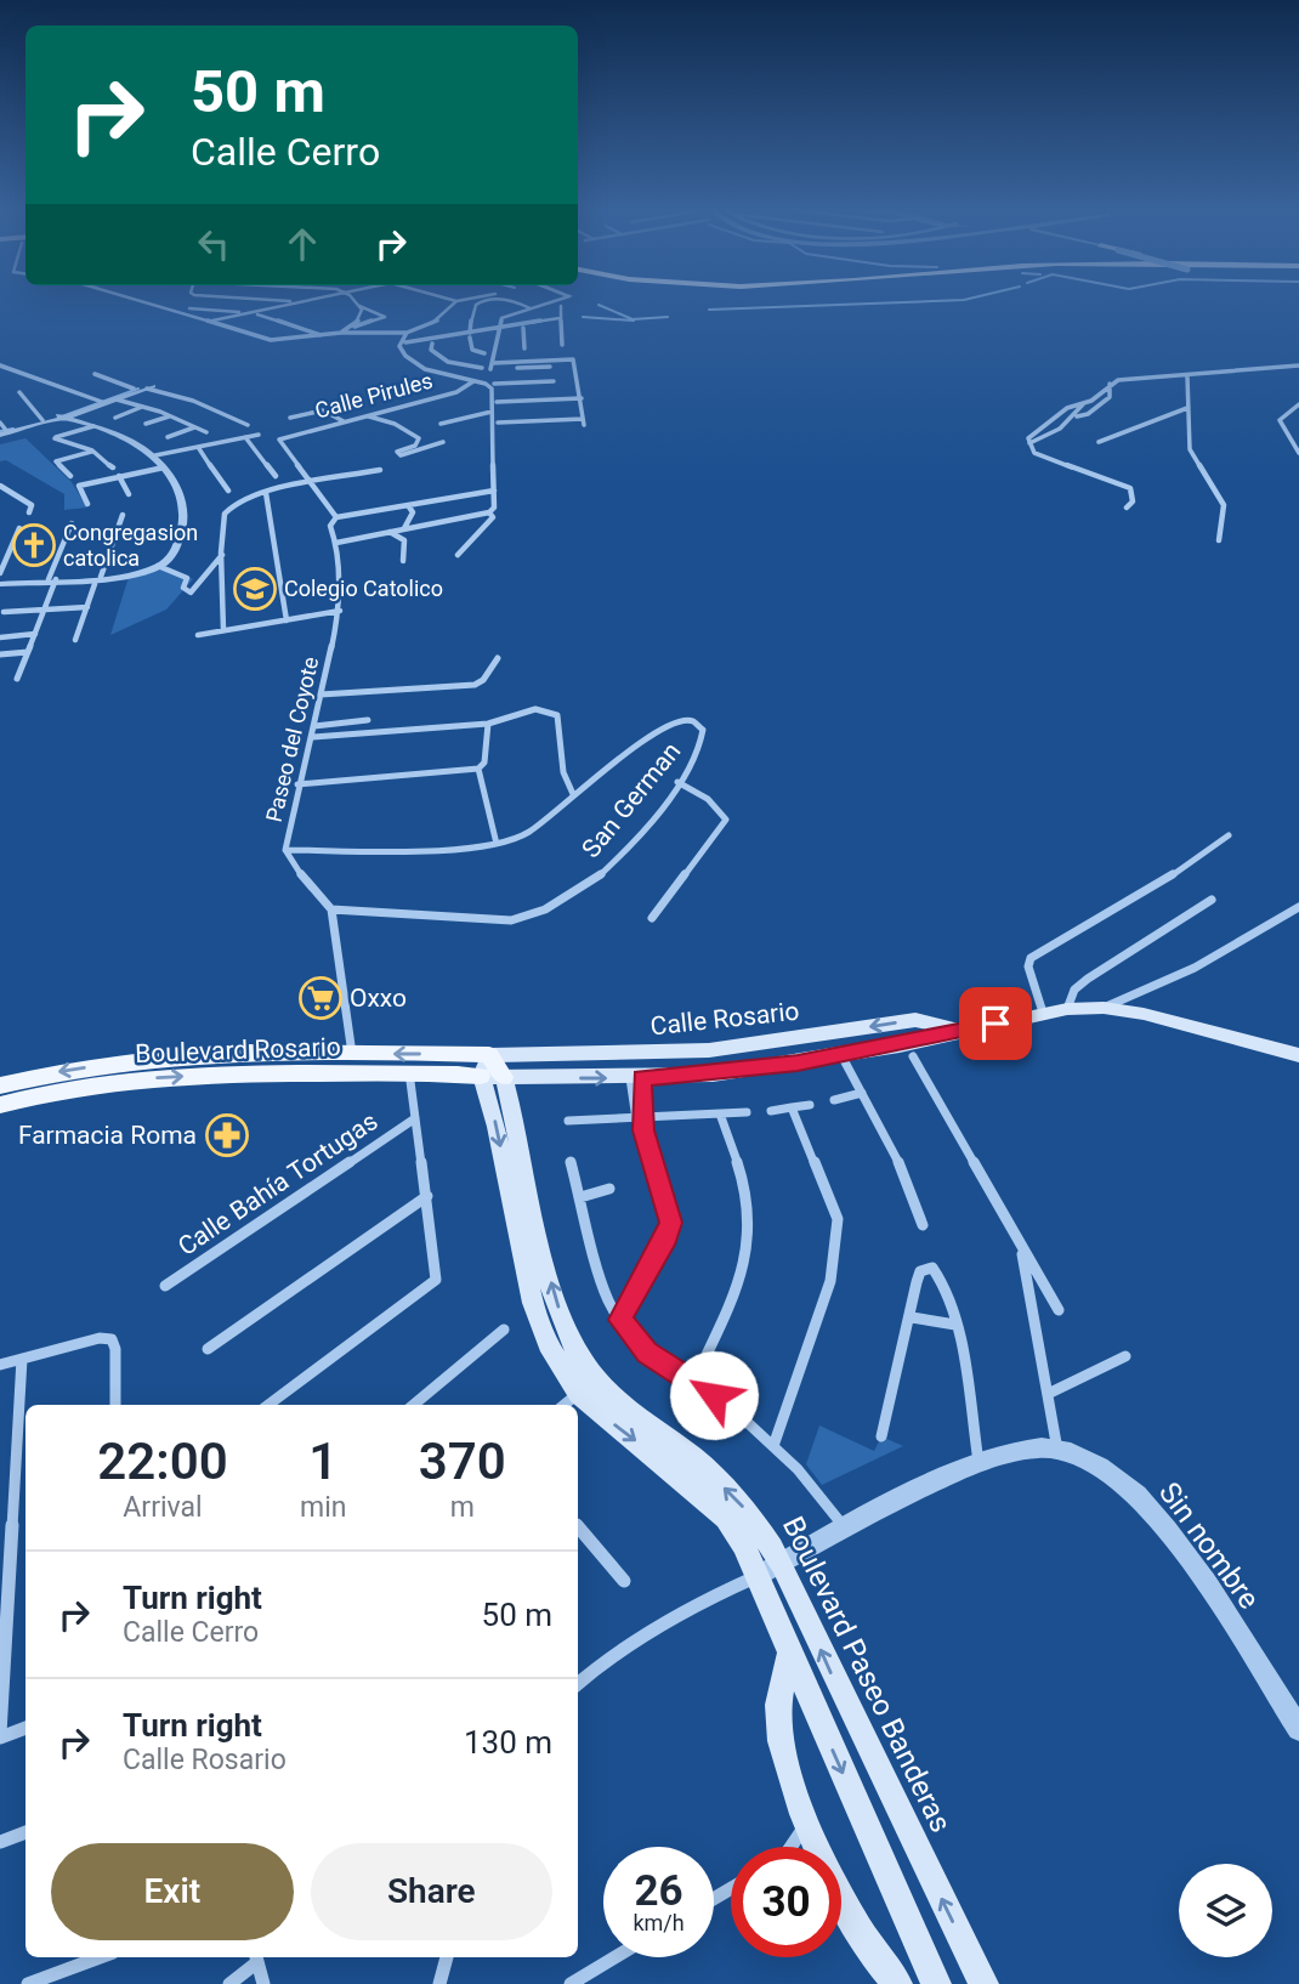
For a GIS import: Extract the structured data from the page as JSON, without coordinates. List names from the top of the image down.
{
  "streets": {
    "main road": ["Calle Rosario", "Boulevard Rosario", "Boulevard Paseo Banderas"],
    "street": [
      "Calle Pirules",
      "Paseo del Coyote",
      "San German",
      "Calle Bahía Tortugas",
      "Sin nombre"
    ]
  },
  "crossings": [
    ["Paseo del Coyote", "San German"],
    ["Calle Rosario", "Boulevard Rosario"],
    ["Calle Rosario", "Boulevard Paseo Banderas"],
    ["Boulevard Rosario", "Boulevard Paseo Banderas"],
    ["Sin nombre", "Boulevard Paseo Banderas"]
  ],
  "places": {
    "church": ["Congregasion catolica"],
    "school or university": ["Colegio Catolico"],
    "supermarket": ["Oxxo"],
    "pharmacy": ["Farmacia Roma"]
  },
  "page": {
    "turn": ["50 m", "Calle Cerro"],
    "eta": [
      "22:00",
      "Arrival",
      "1",
      "min",
      "370",
      "m"
    ],
    "list": [
      {
        "name": "Turn right",
        "note": "Calle Cerro",
        "value": "50 m"
      },
      {
        "name": "Turn right",
        "note": "Calle Rosario",
        "value": "130 m"
      }
    ],
    "buttons": ["Exit", "Share"],
    "speed": "26 km/h",
    "limit": "30"
  }
}
